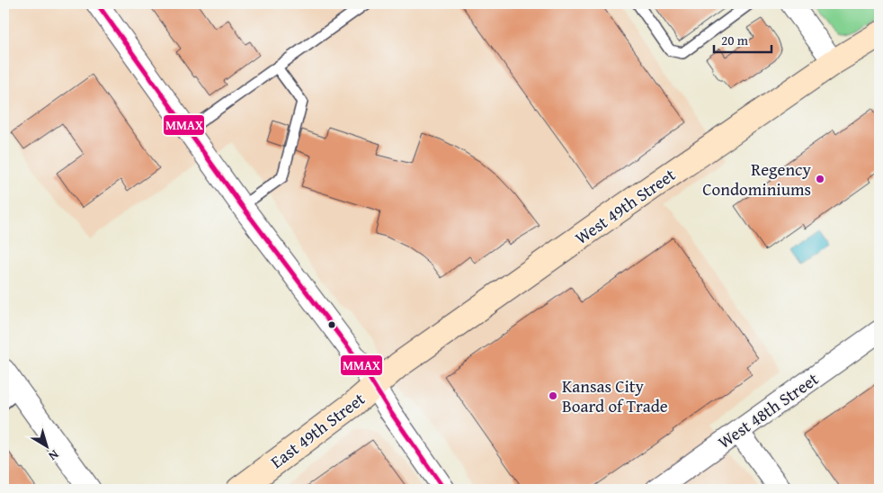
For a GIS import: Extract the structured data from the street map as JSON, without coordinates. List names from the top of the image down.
{
  "streets": {
    "street": ["West 49th Street", "West 48th Street", "East 49th Street"]
  },
  "crossings": [
    ["West 49th Street", "East 49th Street"]
  ],
  "places": ["Regency Condominiums", "Kansas City Board of Trade"],
  "lines": ["transit line MMAX"],
  "scale_bar": "20 m",
  "north": "bottom right"
}
